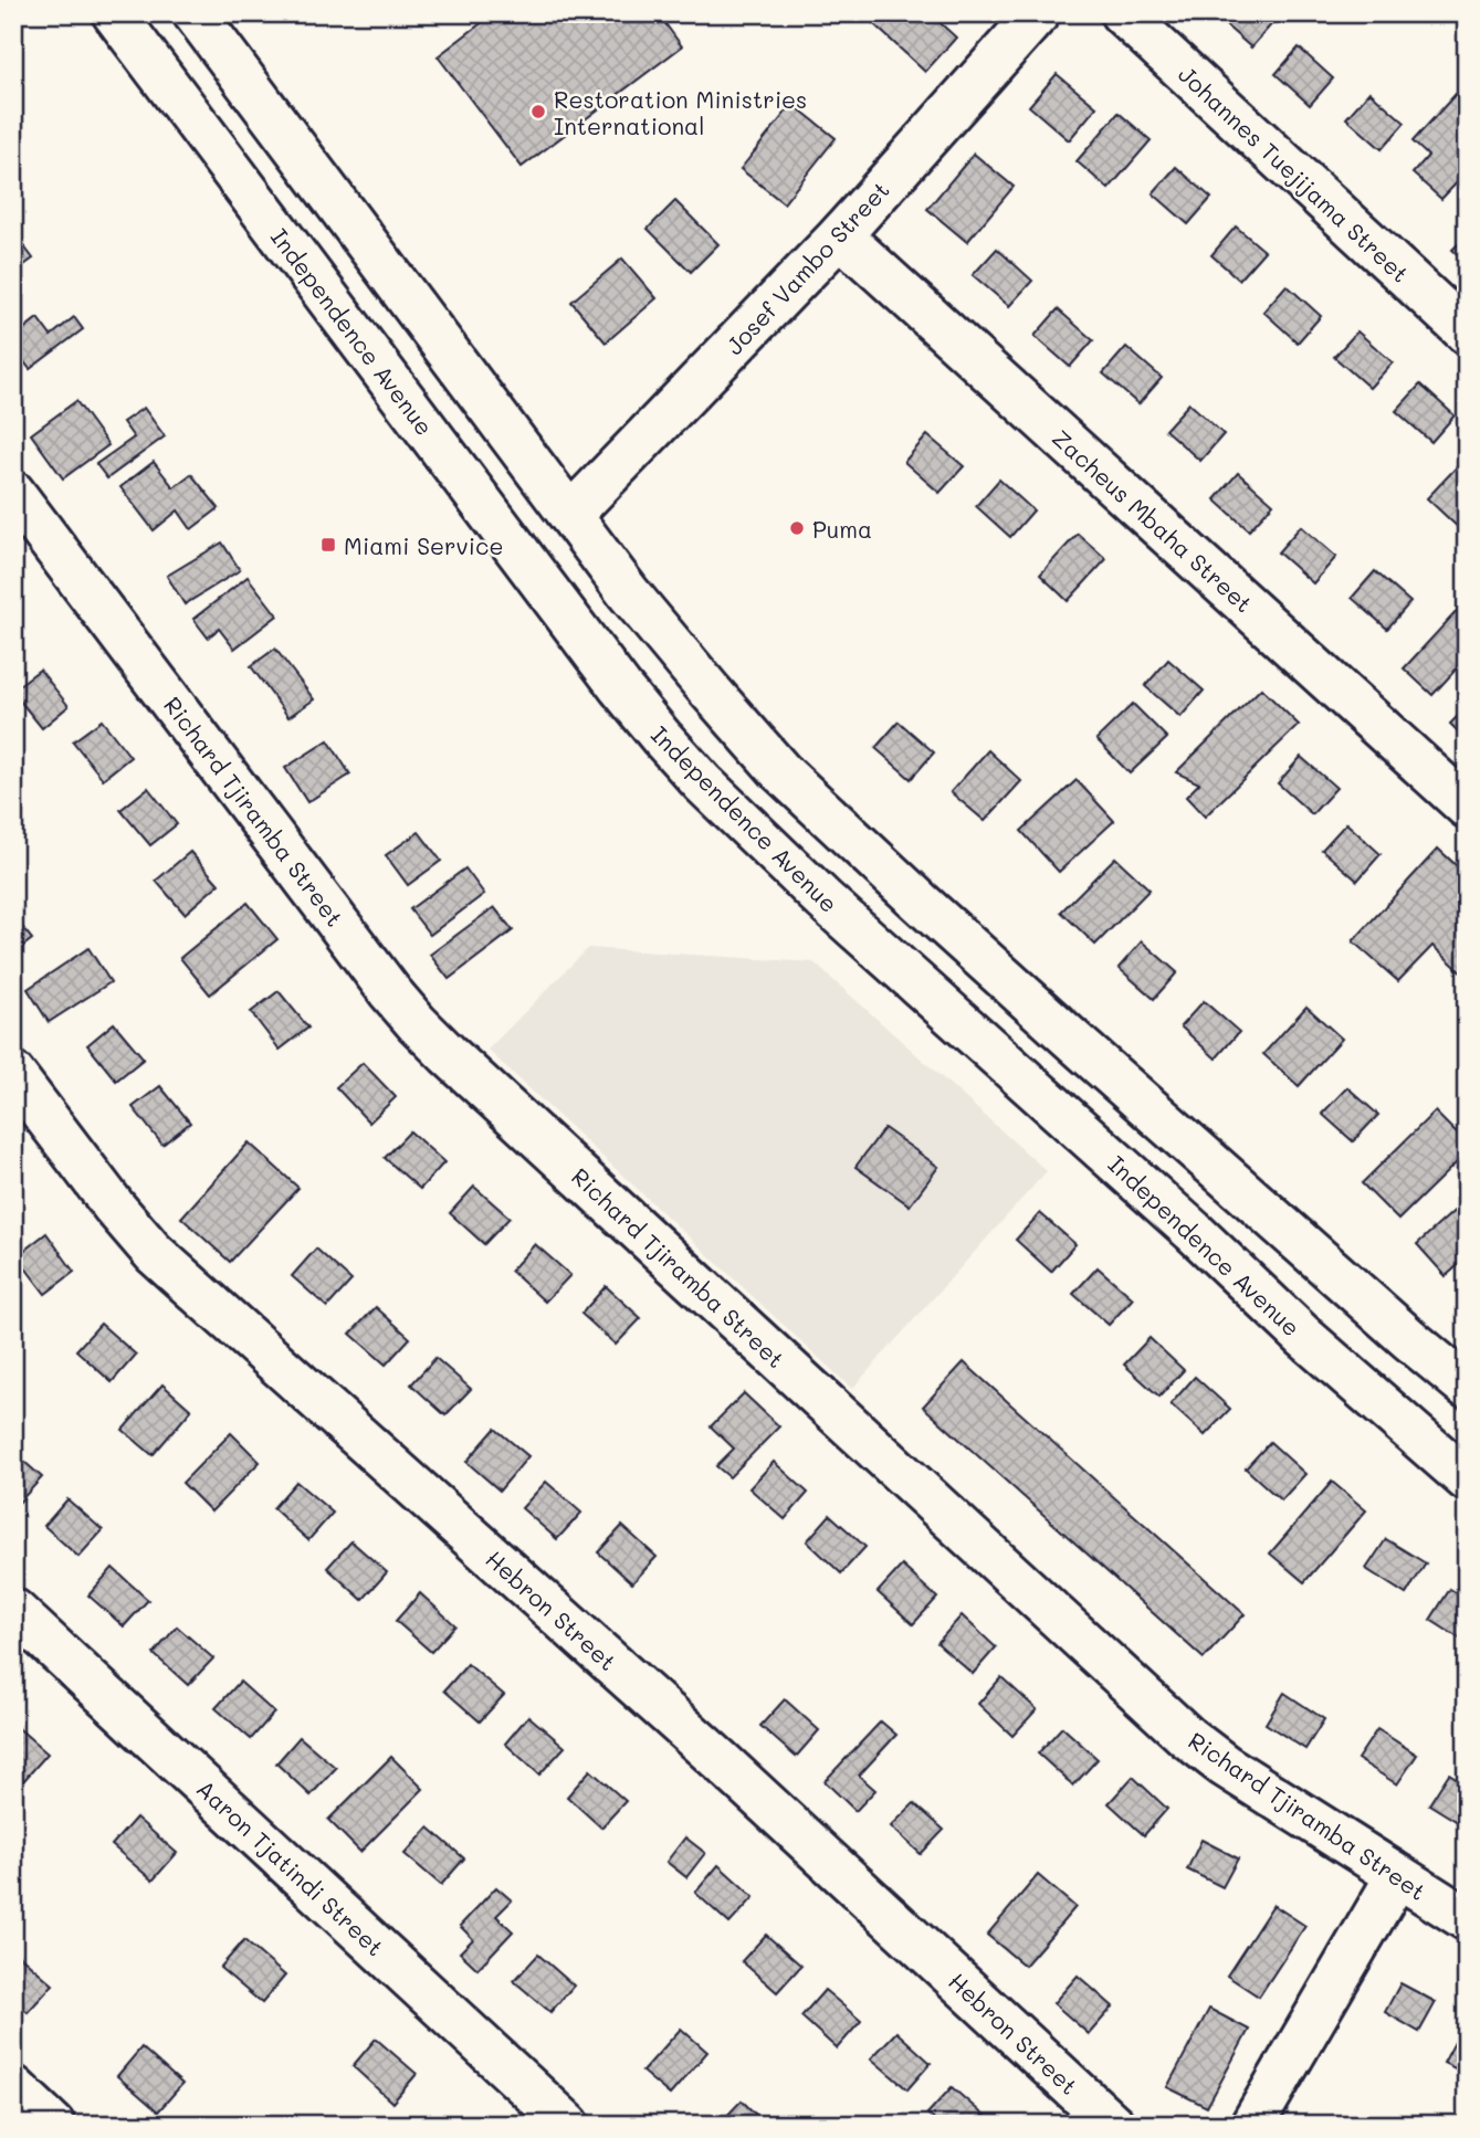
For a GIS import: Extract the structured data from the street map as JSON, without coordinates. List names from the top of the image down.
{
  "streets": {
    "street": [
      "Johannes Tuejijama Street",
      "Josef Vambo Street",
      "Independence Avenue",
      "Zacheus Mbaha Street",
      "Richard Tjiramba Street",
      "Hebron Street",
      "Aaron Tjatindi Street"
    ]
  },
  "crossings": [
    ["Josef Vambo Street", "Zacheus Mbaha Street"]
  ],
  "places": {
    "other": ["Restoration Ministries International", "Puma"],
    "transit": ["Miami Service"]
  }
}
